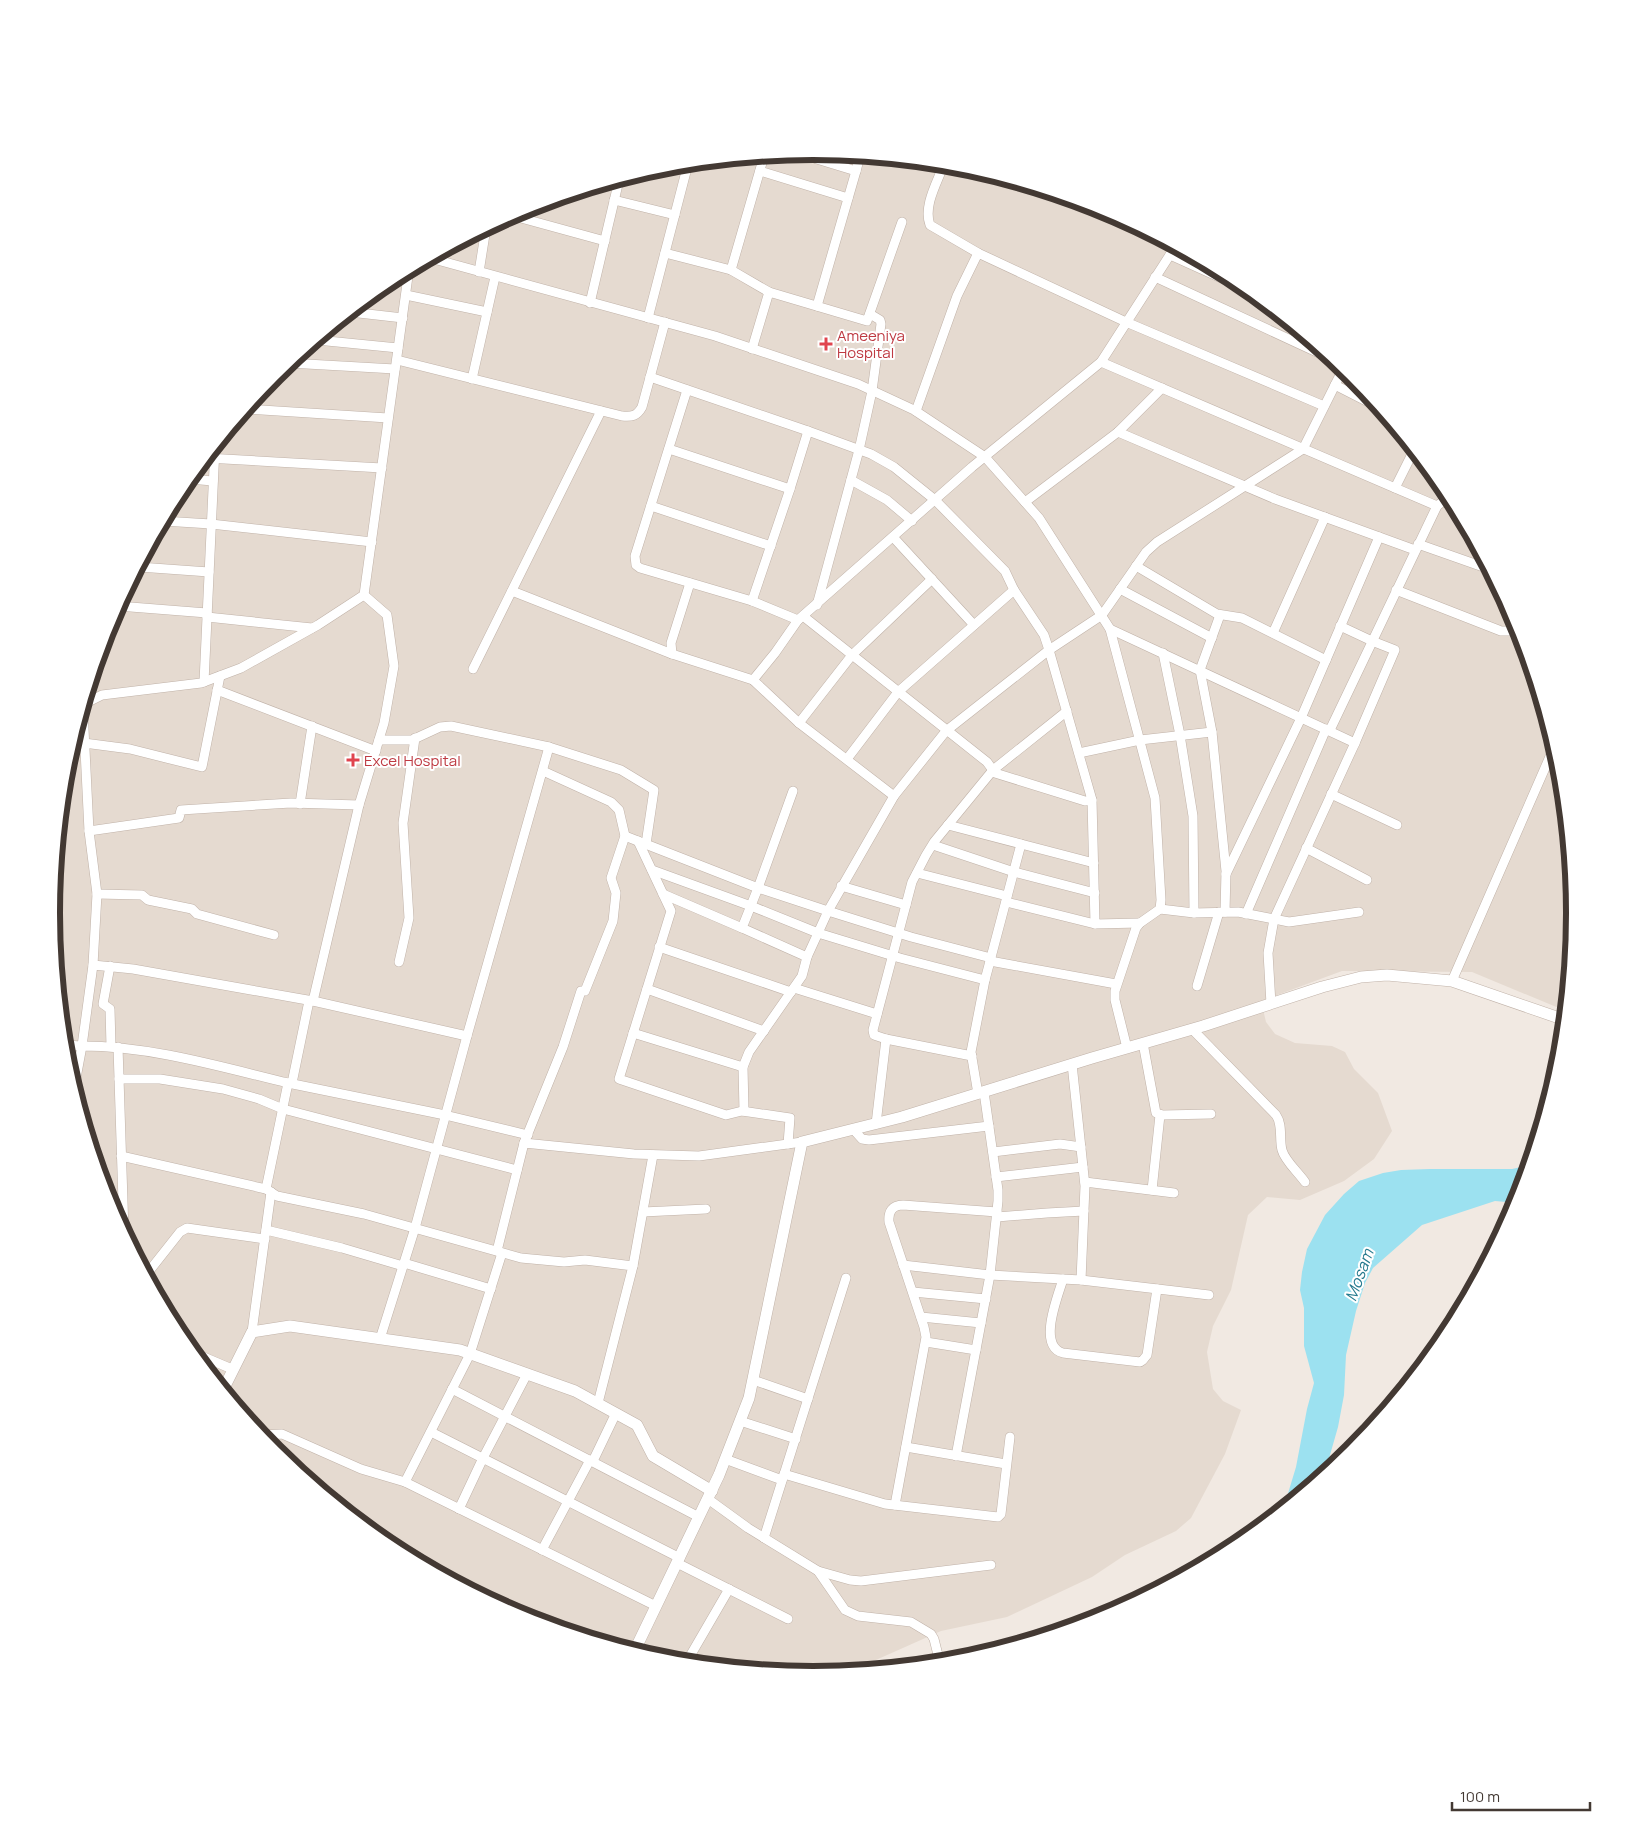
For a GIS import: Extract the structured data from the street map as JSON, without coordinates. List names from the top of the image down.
{
  "water": ["Mosam"],
  "places": {
    "health": ["Ameeniya Hospital", "Excel Hospital"]
  },
  "scale_bar": "100 m"
}
